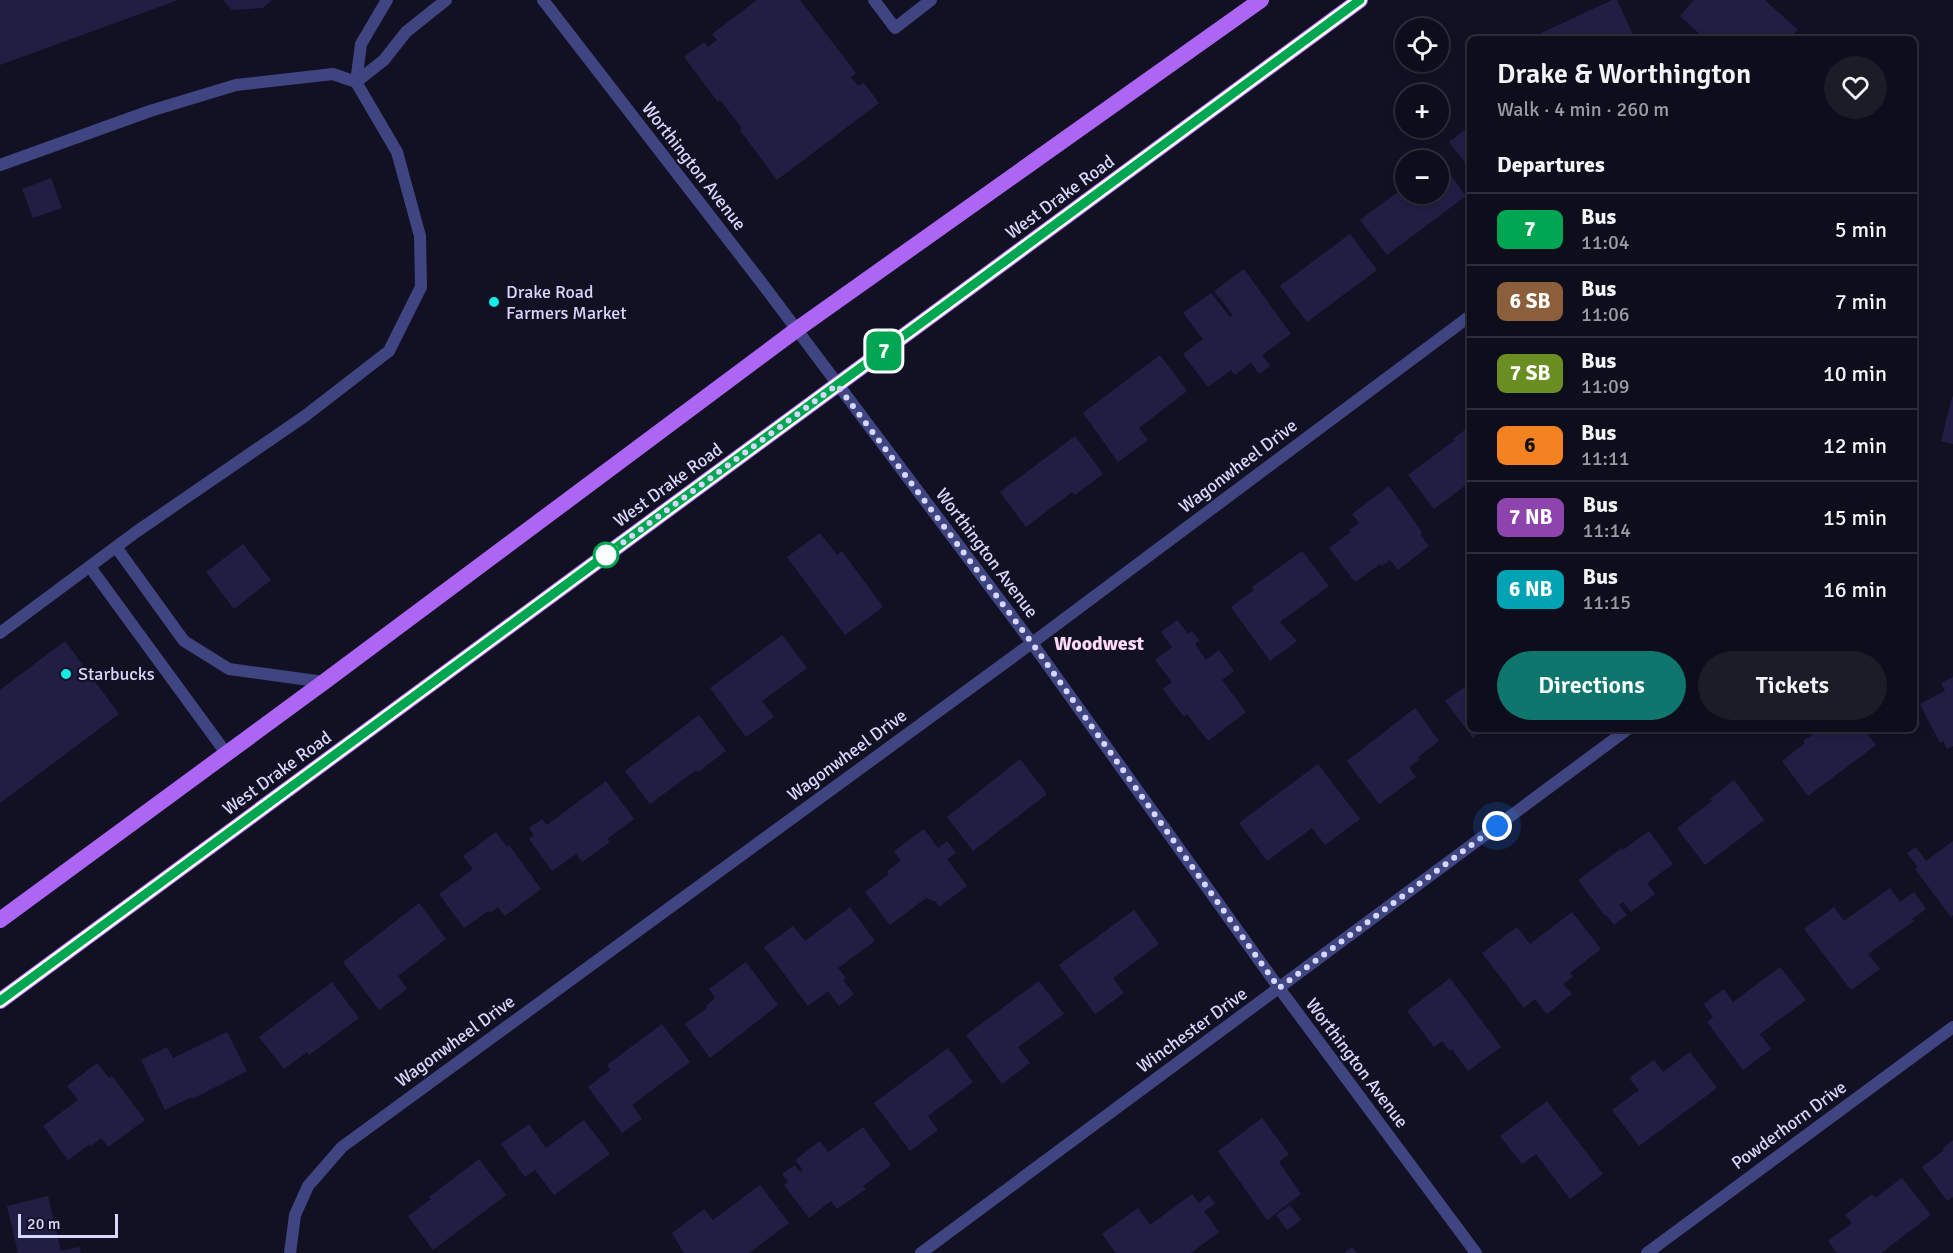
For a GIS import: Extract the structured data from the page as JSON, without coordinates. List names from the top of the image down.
{
  "streets": {
    "main road": ["West Drake Road"],
    "street": [
      "Worthington Avenue",
      "Wagonwheel Drive",
      "Winchester Drive",
      "Powderhorn Drive"
    ]
  },
  "crossings": [
    ["Worthington Avenue", "West Drake Road"],
    ["Worthington Avenue", "Wagonwheel Drive"],
    ["Worthington Avenue", "Winchester Drive"]
  ],
  "districts": ["Woodwest"],
  "places": ["Drake Road Farmers Market", "Starbucks"],
  "lines": ["bus line 7"],
  "scale_bar": "20 m",
  "page": {
    "on_map": "7",
    "map_buttons": ["+", "−"],
    "heading": [
      ["Drake & Worthington", "Walk · 4 min · 260 m"],
      "Departures"
    ],
    "list": [
      {
        "mark": "7",
        "name": "Bus",
        "note": "11:04",
        "value": "5 min"
      },
      {
        "mark": "6 SB",
        "name": "Bus",
        "note": "11:06",
        "value": "7 min"
      },
      {
        "mark": "7 SB",
        "name": "Bus",
        "note": "11:09",
        "value": "10 min"
      },
      {
        "mark": "6",
        "name": "Bus",
        "note": "11:11",
        "value": "12 min"
      },
      {
        "mark": "7 NB",
        "name": "Bus",
        "note": "11:14",
        "value": "15 min"
      },
      {
        "mark": "6 NB",
        "name": "Bus",
        "note": "11:15",
        "value": "16 min"
      }
    ],
    "buttons": ["Directions", "Tickets"],
    "scale": "20 m"
  }
}
